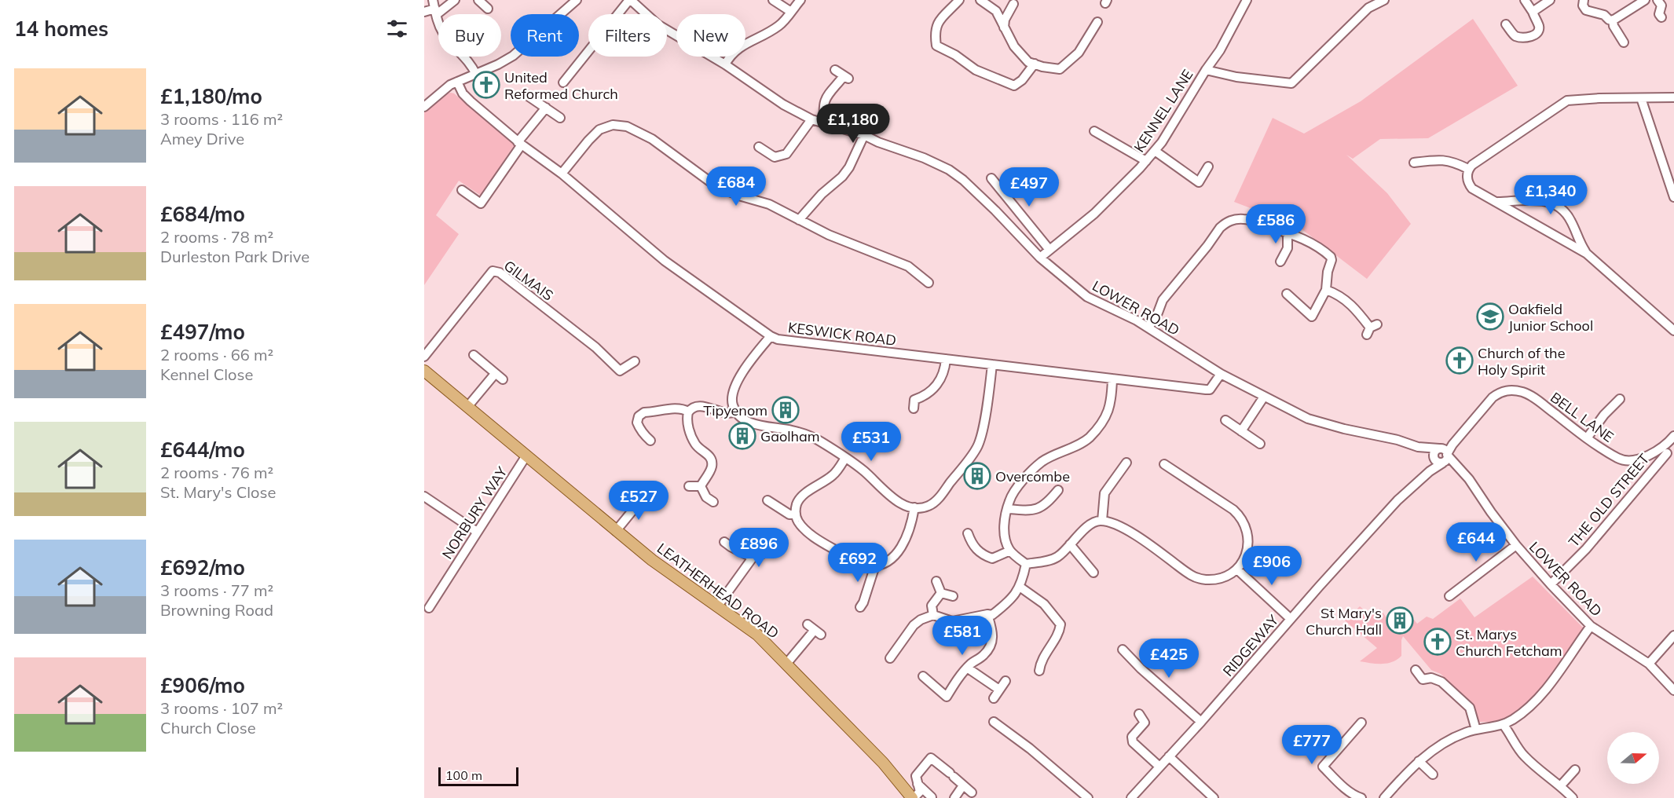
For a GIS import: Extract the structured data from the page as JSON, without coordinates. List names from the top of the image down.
{
  "streets": {
    "main road": ["LEATHERHEAD ROAD"],
    "street": [
      "KENNEL LANE",
      "GILMAIS",
      "LOWER ROAD",
      "KESWICK ROAD",
      "BELL LANE",
      "THE OLD STREET",
      "NORBURY WAY",
      "RIDGEWAY"
    ]
  },
  "crossings": [
    ["KENNEL LANE", "LOWER ROAD"],
    ["LOWER ROAD", "KESWICK ROAD"],
    ["LOWER ROAD", "BELL LANE"],
    ["LOWER ROAD", "THE OLD STREET"],
    ["LOWER ROAD", "RIDGEWAY"],
    ["BELL LANE", "THE OLD STREET"],
    ["BELL LANE", "RIDGEWAY"],
    ["NORBURY WAY", "LEATHERHEAD ROAD"]
  ],
  "places": {
    "church": ["United Reformed Church", "Church of the Holy Spirit", "St. Marys Church Fetcham"],
    "school or university": ["Oakfield Junior School"],
    "building": [
      "Tipyenom",
      "Gaolham",
      "Overcombe",
      "St Mary's Church Hall"
    ]
  },
  "scale_bar": "100 m",
  "north": "right",
  "page": {
    "heading": "14 homes",
    "chip": [
      "Buy",
      "Rent",
      "Filters",
      "New"
    ],
    "list": [
      {
        "name": "£1,180/mo",
        "note": "3 rooms · 116 m² · Amey Drive"
      },
      {
        "name": "£684/mo",
        "note": "2 rooms · 78 m² · Durleston Park Drive"
      },
      {
        "name": "£497/mo",
        "note": "2 rooms · 66 m² · Kennel Close"
      },
      {
        "name": "£644/mo",
        "note": "2 rooms · 76 m² · St. Mary's Close"
      },
      {
        "name": "£692/mo",
        "note": "3 rooms · 77 m² · Browning Road"
      },
      {
        "name": "£906/mo",
        "note": "3 rooms · 107 m² · Church Close"
      }
    ],
    "price": [
      "£1,180",
      "£684",
      "£497",
      "£1,340",
      "£586",
      "£531",
      "£527",
      "£644",
      "£896",
      "£692",
      "£906",
      "£581",
      "£425",
      "£777"
    ],
    "scale": "100 m"
  }
}
